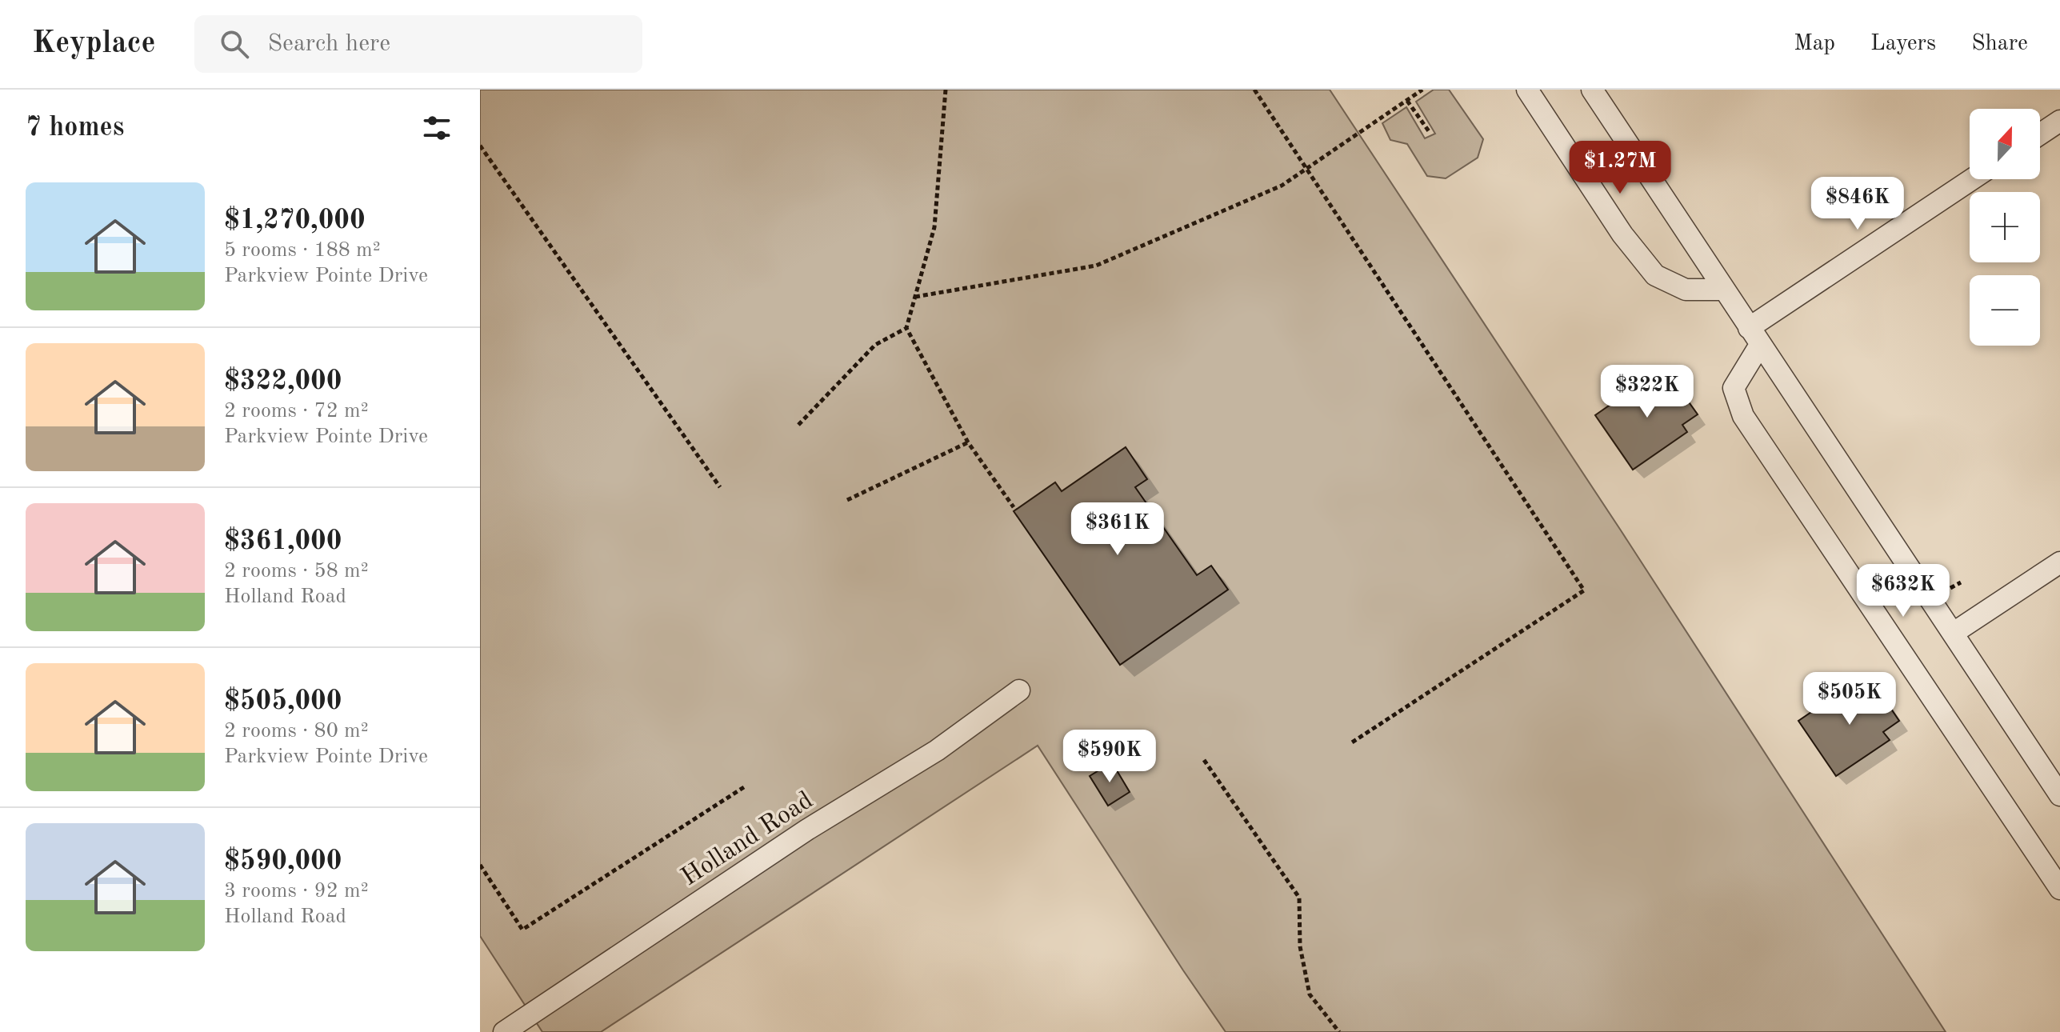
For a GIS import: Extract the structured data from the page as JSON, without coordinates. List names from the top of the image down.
{
  "streets": {
    "street": ["Holland Road"]
  },
  "north": "top",
  "page": {
    "header": "Keyplace",
    "search": "Search here",
    "nav": ["Map", "Layers", "Share"],
    "heading": "7 homes",
    "map_buttons": ["+", "−"],
    "price": [
      "$1.27M",
      "$846K",
      "$322K",
      "$361K",
      "$632K",
      "$505K",
      "$590K"
    ],
    "list": [
      {
        "name": "$1,270,000",
        "note": "5 rooms · 188 m² · Parkview Pointe Drive"
      },
      {
        "name": "$322,000",
        "note": "2 rooms · 72 m² · Parkview Pointe Drive"
      },
      {
        "name": "$361,000",
        "note": "2 rooms · 58 m² · Holland Road"
      },
      {
        "name": "$505,000",
        "note": "2 rooms · 80 m² · Parkview Pointe Drive"
      },
      {
        "name": "$590,000",
        "note": "3 rooms · 92 m² · Holland Road"
      }
    ]
  }
}
